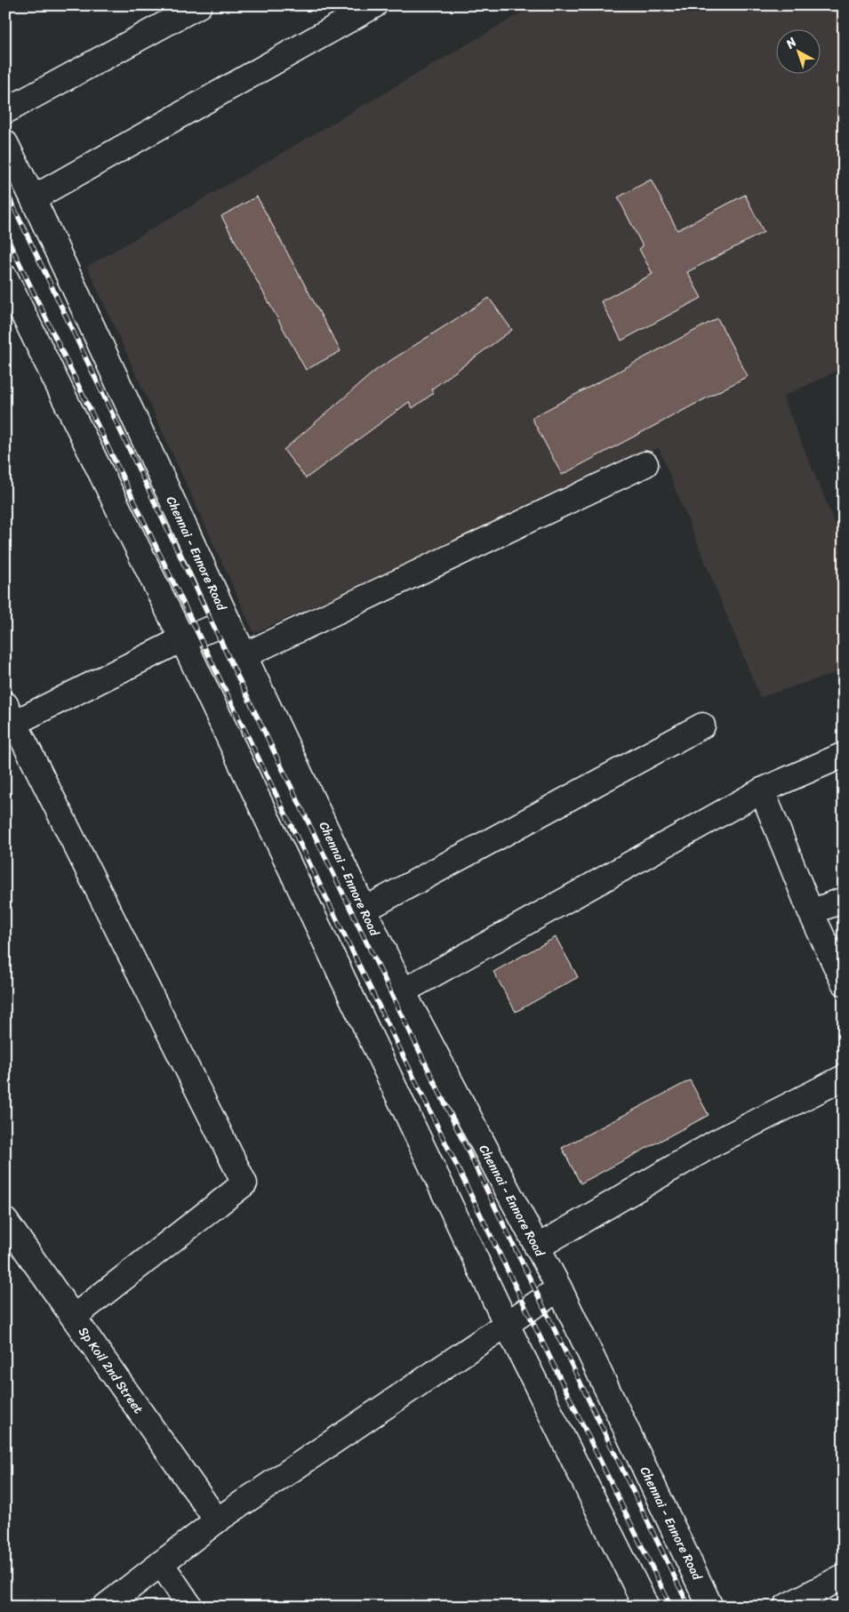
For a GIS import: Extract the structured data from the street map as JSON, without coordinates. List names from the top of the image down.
{
  "streets": {
    "street": ["Chennai - Ennore Road", "Sp Koil 2nd Street"]
  },
  "north": "top left"
}
